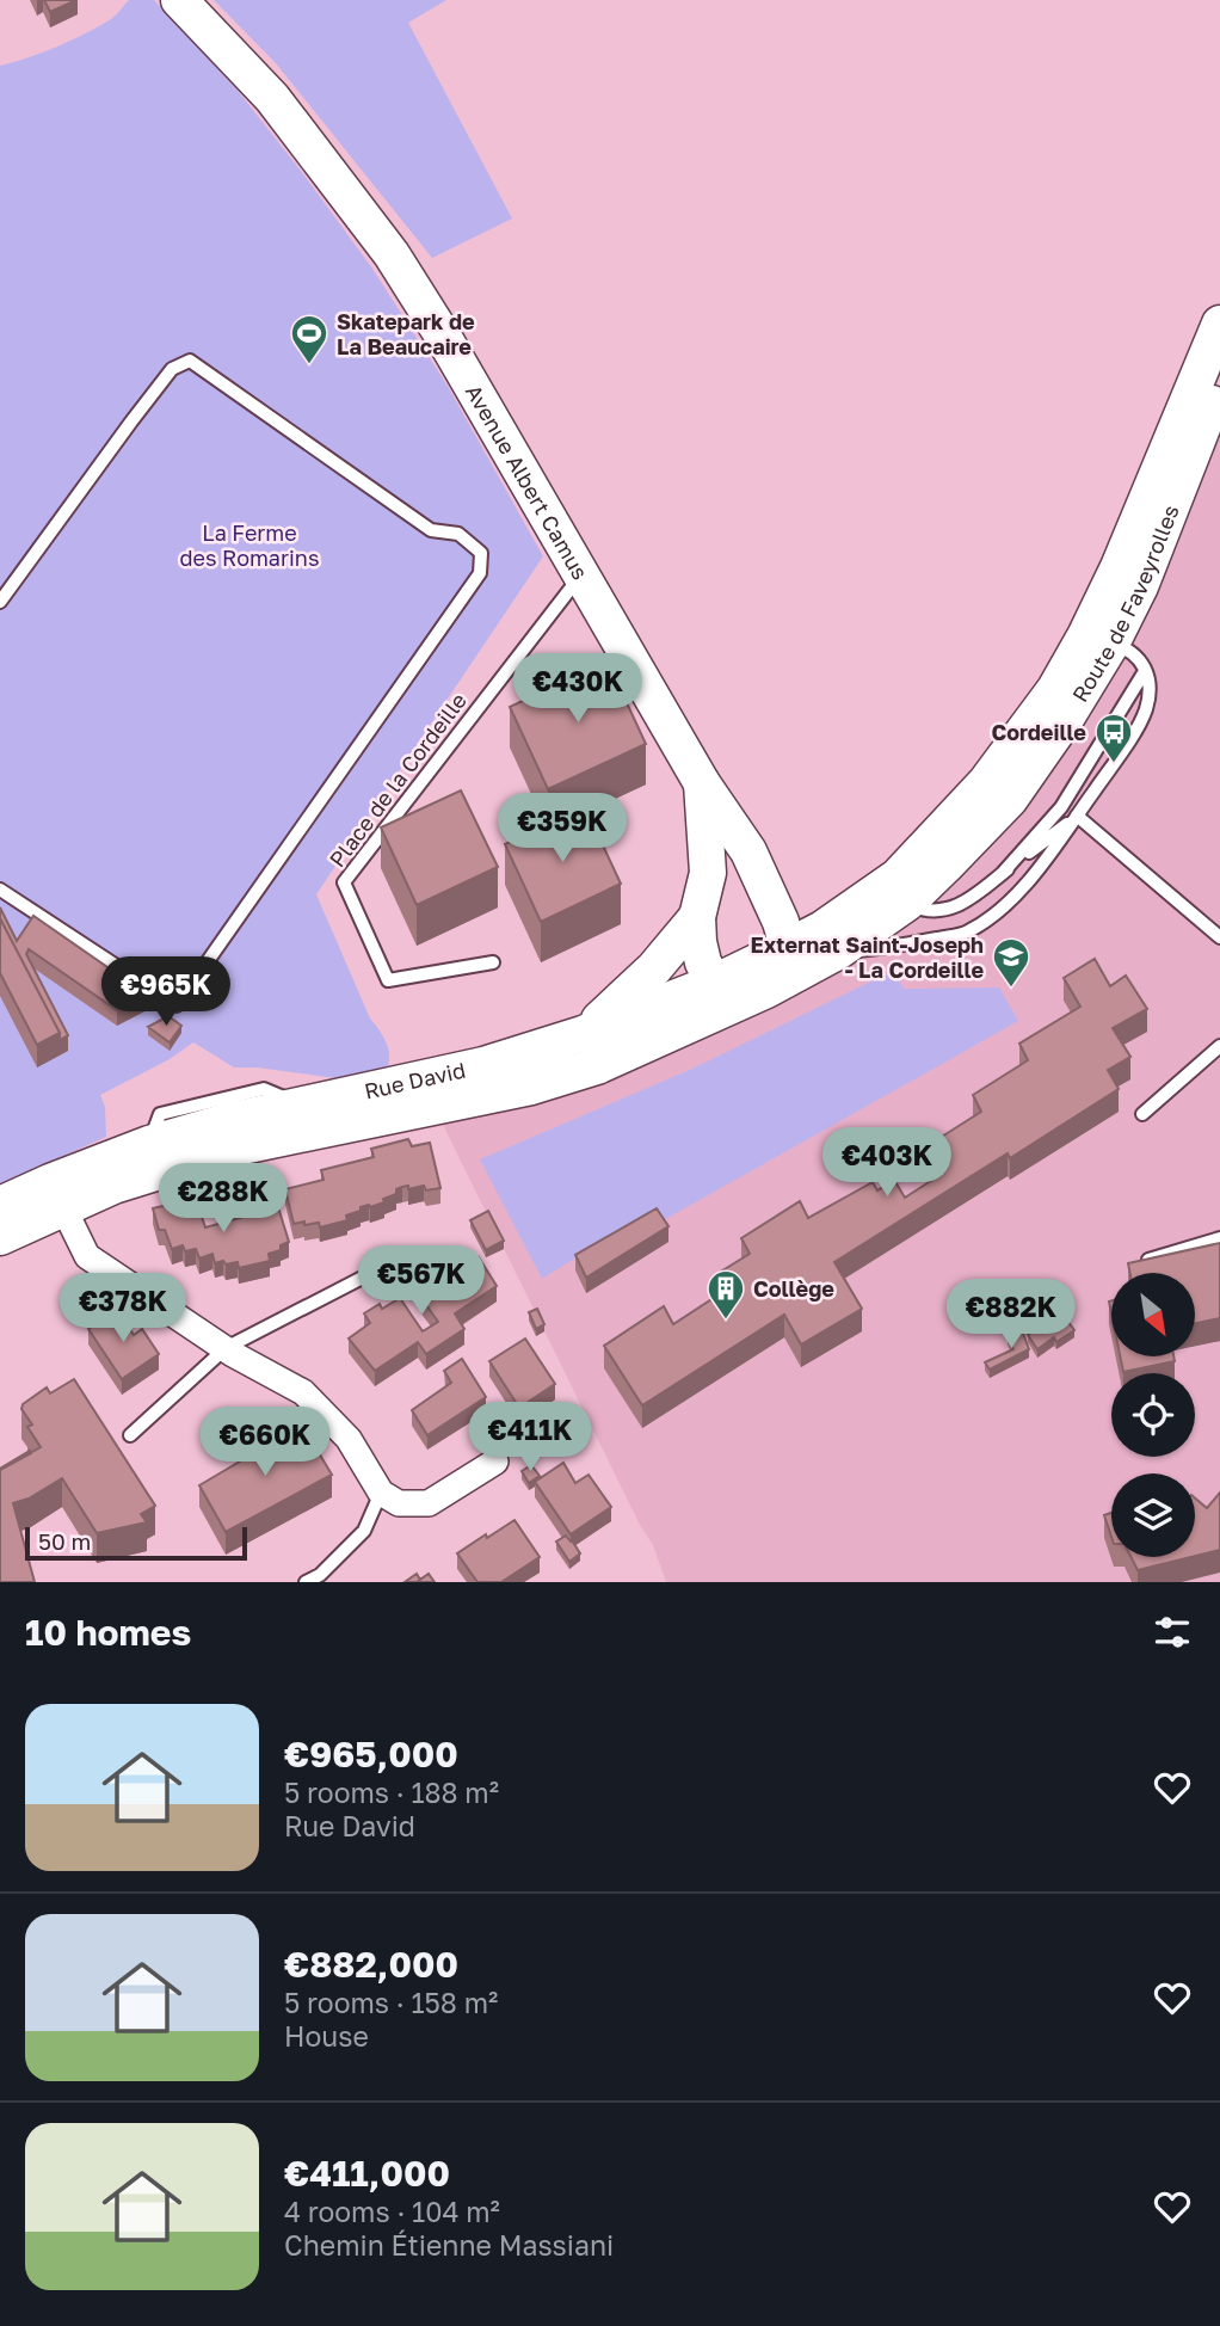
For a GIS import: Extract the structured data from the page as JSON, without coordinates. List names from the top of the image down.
{
  "streets": {
    "main road": ["Avenue Albert Camus", "Route de Faveyrolles", "Rue David"],
    "lane": ["Place de la Cordeille"]
  },
  "crossings": [
    ["Avenue Albert Camus", "Place de la Cordeille"],
    ["Avenue Albert Camus", "Rue David"],
    ["Route de Faveyrolles", "Rue David"]
  ],
  "parks": ["La Ferme des Romarins"],
  "places": {
    "sports": ["Skatepark de La Beaucaire"],
    "bus stop": ["Cordeille"],
    "school or university": ["Externat Saint-Joseph - La Cordeille"],
    "building": ["Collège"]
  },
  "scale_bar": "50 m",
  "north": "bottom right",
  "page": {
    "price": [
      "€430K",
      "€359K",
      "€965K",
      "€403K",
      "€288K",
      "€567K",
      "€378K",
      "€882K",
      "€411K",
      "€660K"
    ],
    "scale": "50 m",
    "heading": "10 homes",
    "list": [
      {
        "name": "€965,000",
        "note": "5 rooms · 188 m² · Rue David"
      },
      {
        "name": "€882,000",
        "note": "5 rooms · 158 m² · House"
      },
      {
        "name": "€411,000",
        "note": "4 rooms · 104 m² · Chemin Étienne Massiani"
      }
    ]
  }
}
